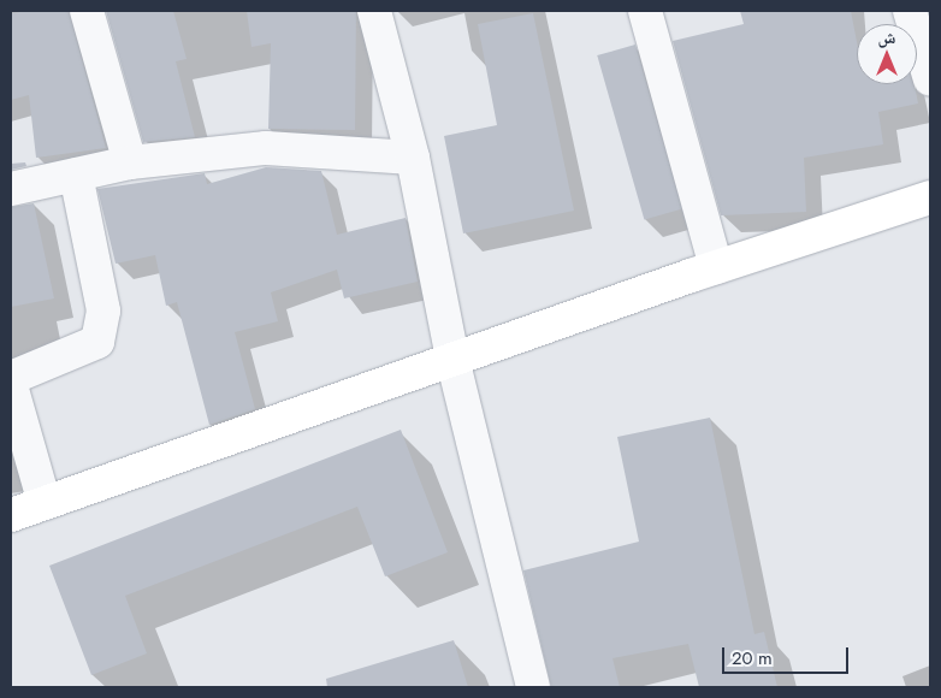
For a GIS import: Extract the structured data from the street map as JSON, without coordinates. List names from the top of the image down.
{
  "scale_bar": "20 m",
  "north": "top"
}
